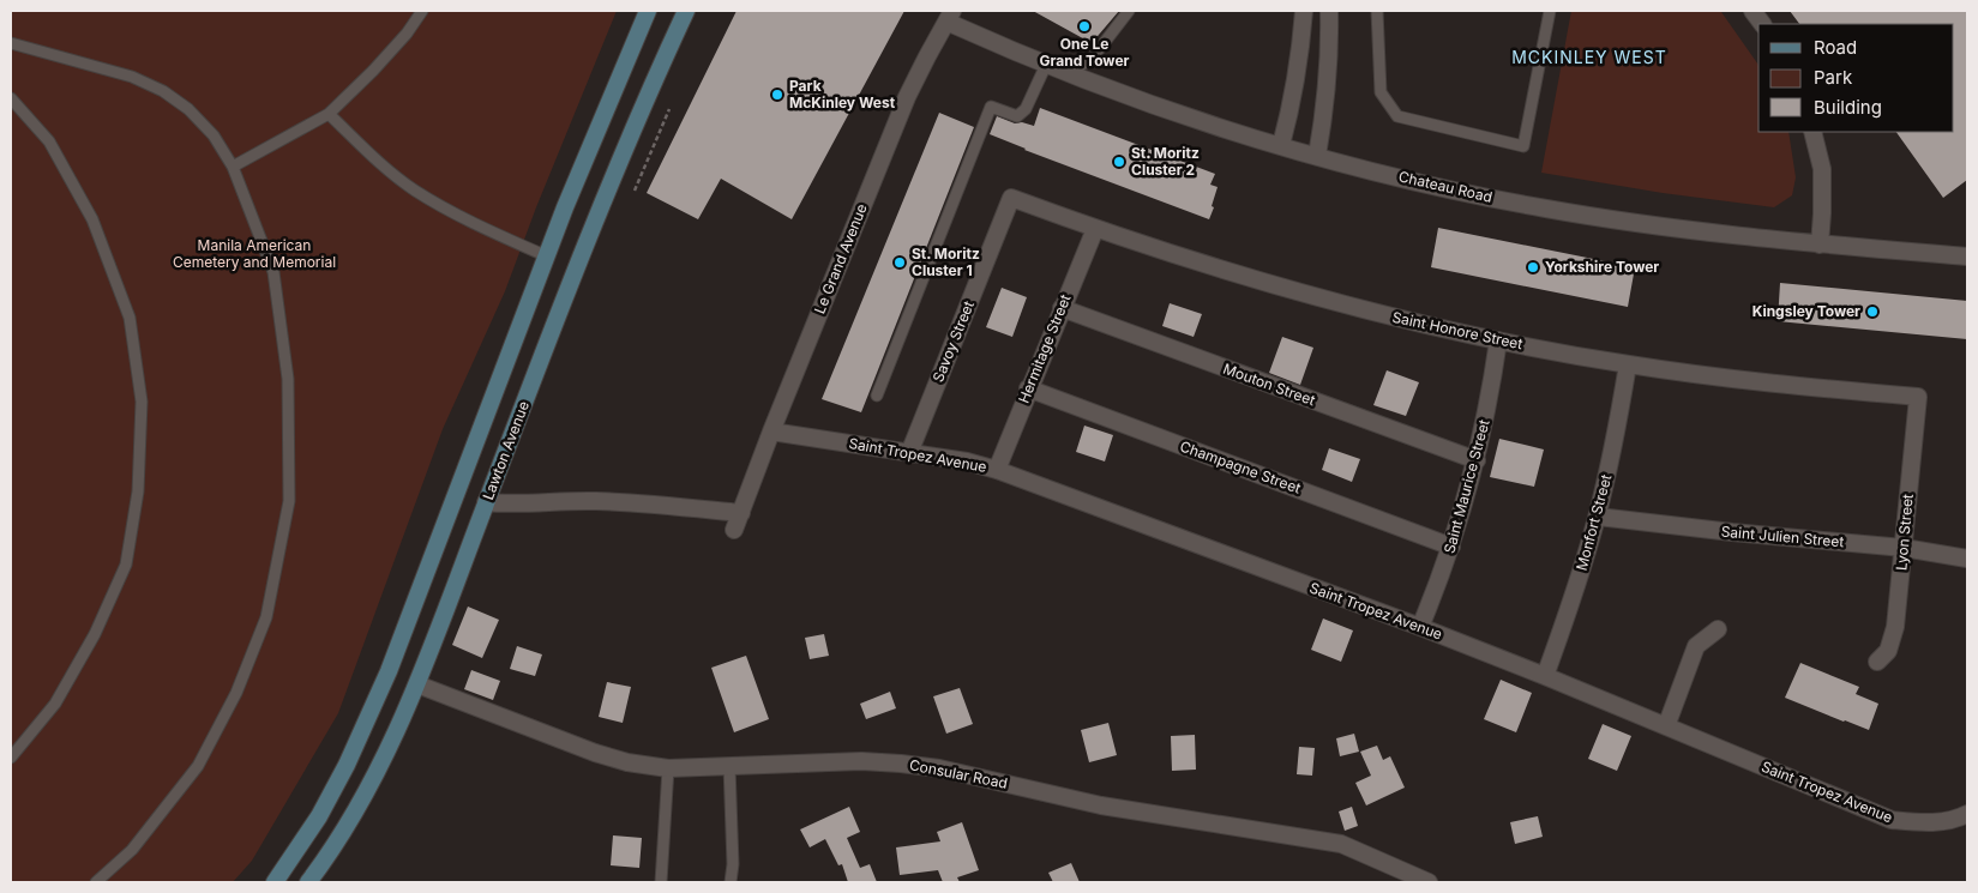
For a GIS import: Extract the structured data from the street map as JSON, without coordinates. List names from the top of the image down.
{
  "streets": {
    "main road": ["Lawton Avenue"],
    "street": [
      "Chateau Road",
      "Le Grand Avenue",
      "Saint Honore Street",
      "Savoy Street",
      "Hermitage Street",
      "Mouton Street",
      "Saint Tropez Avenue",
      "Champagne Street",
      "Saint Maurice Street",
      "Monfort Street",
      "Lyon Street",
      "Saint Julien Street",
      "Consular Road"
    ]
  },
  "crossings": [
    ["Chateau Road", "Le Grand Avenue"],
    ["Le Grand Avenue", "Saint Tropez Avenue"],
    ["Saint Honore Street", "Savoy Street"],
    ["Saint Honore Street", "Hermitage Street"],
    ["Saint Honore Street", "Saint Maurice Street"],
    ["Saint Honore Street", "Monfort Street"],
    ["Saint Honore Street", "Lyon Street"],
    ["Savoy Street", "Saint Tropez Avenue"],
    ["Hermitage Street", "Mouton Street"],
    ["Hermitage Street", "Saint Tropez Avenue"],
    ["Hermitage Street", "Champagne Street"],
    ["Mouton Street", "Saint Maurice Street"],
    ["Lawton Avenue", "Consular Road"],
    ["Saint Tropez Avenue", "Saint Maurice Street"],
    ["Saint Tropez Avenue", "Monfort Street"],
    ["Champagne Street", "Saint Maurice Street"],
    ["Monfort Street", "Saint Julien Street"],
    ["Lyon Street", "Saint Julien Street"]
  ],
  "districts": ["MCKINLEY WEST"],
  "parks": ["Manila American Cemetery and Memorial"],
  "places": [
    "One Le Grand Tower",
    "Park McKinley West",
    "St. Moritz Cluster 2",
    "St. Moritz Cluster 1",
    "Yorkshire Tower",
    "Kingsley Tower"
  ],
  "legend": ["Road", "Park", "Building"]
}
